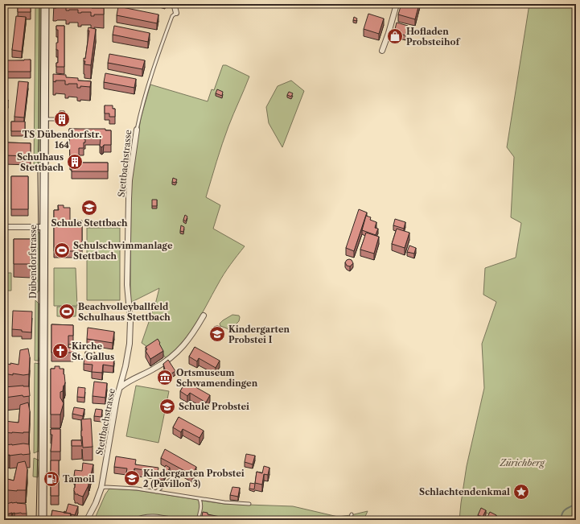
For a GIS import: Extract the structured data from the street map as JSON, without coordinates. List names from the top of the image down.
{
  "streets": {
    "street": ["Stettbachstrasse", "Dübendorfstrasse"]
  },
  "parks": ["Zürichberg"],
  "places": {
    "shop": ["Hofladen Probsteihof"],
    "building": ["TS Dübendorfstr. 164", "Schulhaus Stettbach"],
    "school or university": [
      "Schule Stettbach",
      "Kindergarten Probstei I",
      "Schule Probstei",
      "Kindergarten Probstei 2 (Pavillon 3)"
    ],
    "sports": ["Schulschwimmanlage Stettbach", "Beachvolleyballfeld Schulhaus Stettbach"],
    "church": ["Kirche St. Gallus"],
    "museum": ["Ortsmuseum Schwamendingen"],
    "fuel station": ["Tamoil"],
    "place": ["Schlachtendenkmal"]
  }
}
